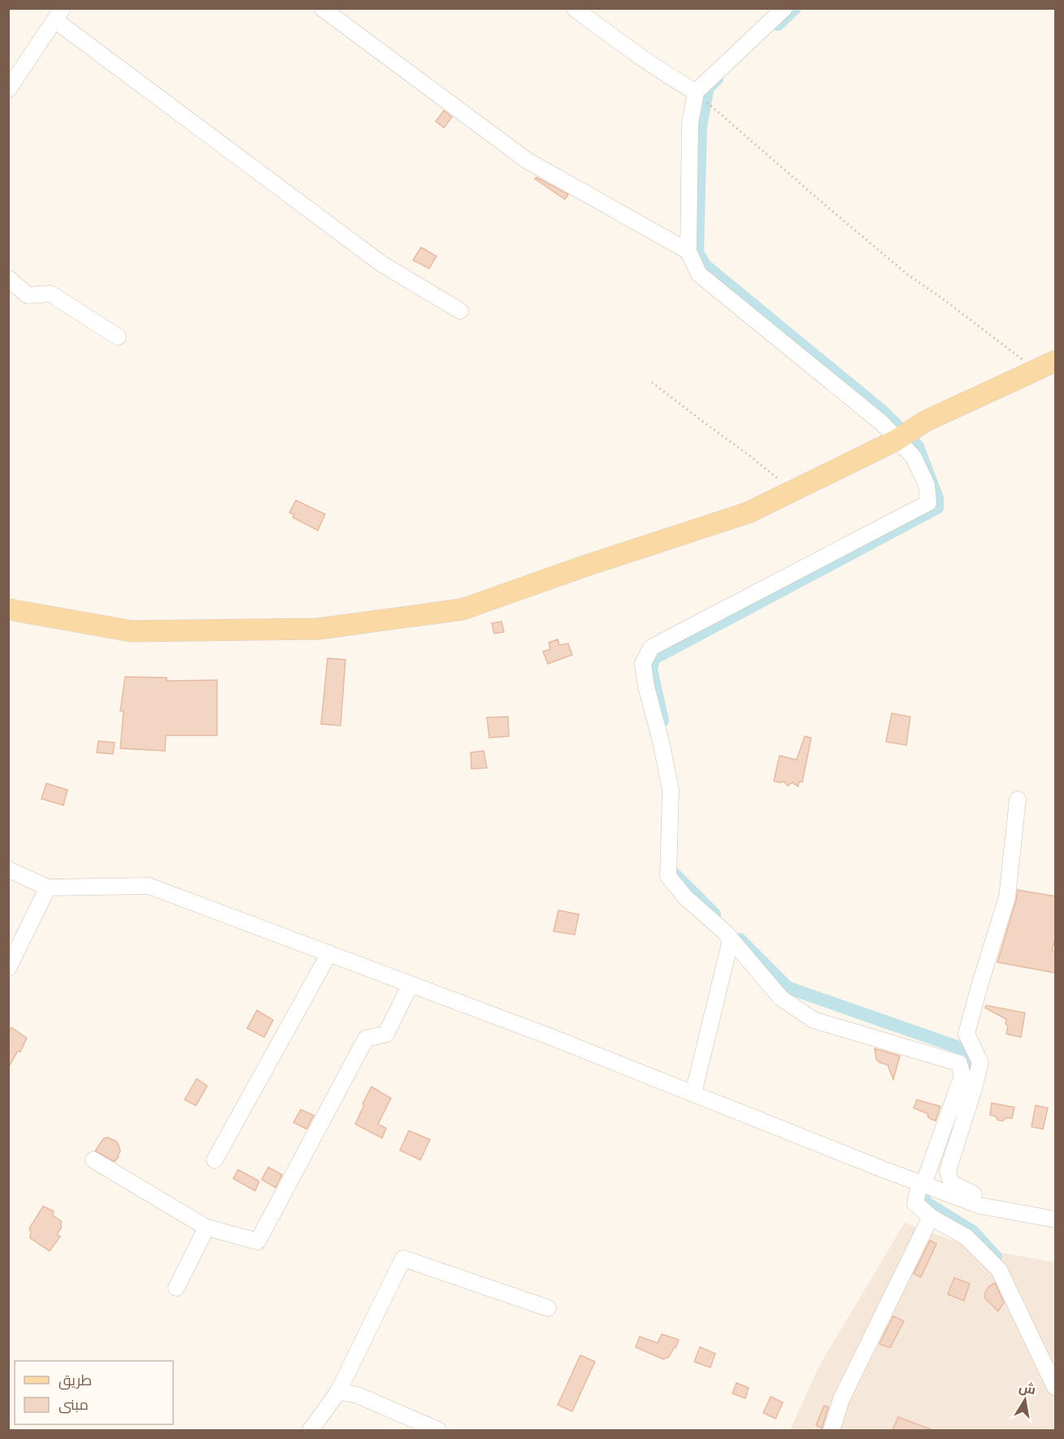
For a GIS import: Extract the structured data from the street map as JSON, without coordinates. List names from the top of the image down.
{
  "legend": ["طريق", "مبنى"],
  "north": "top"
}
